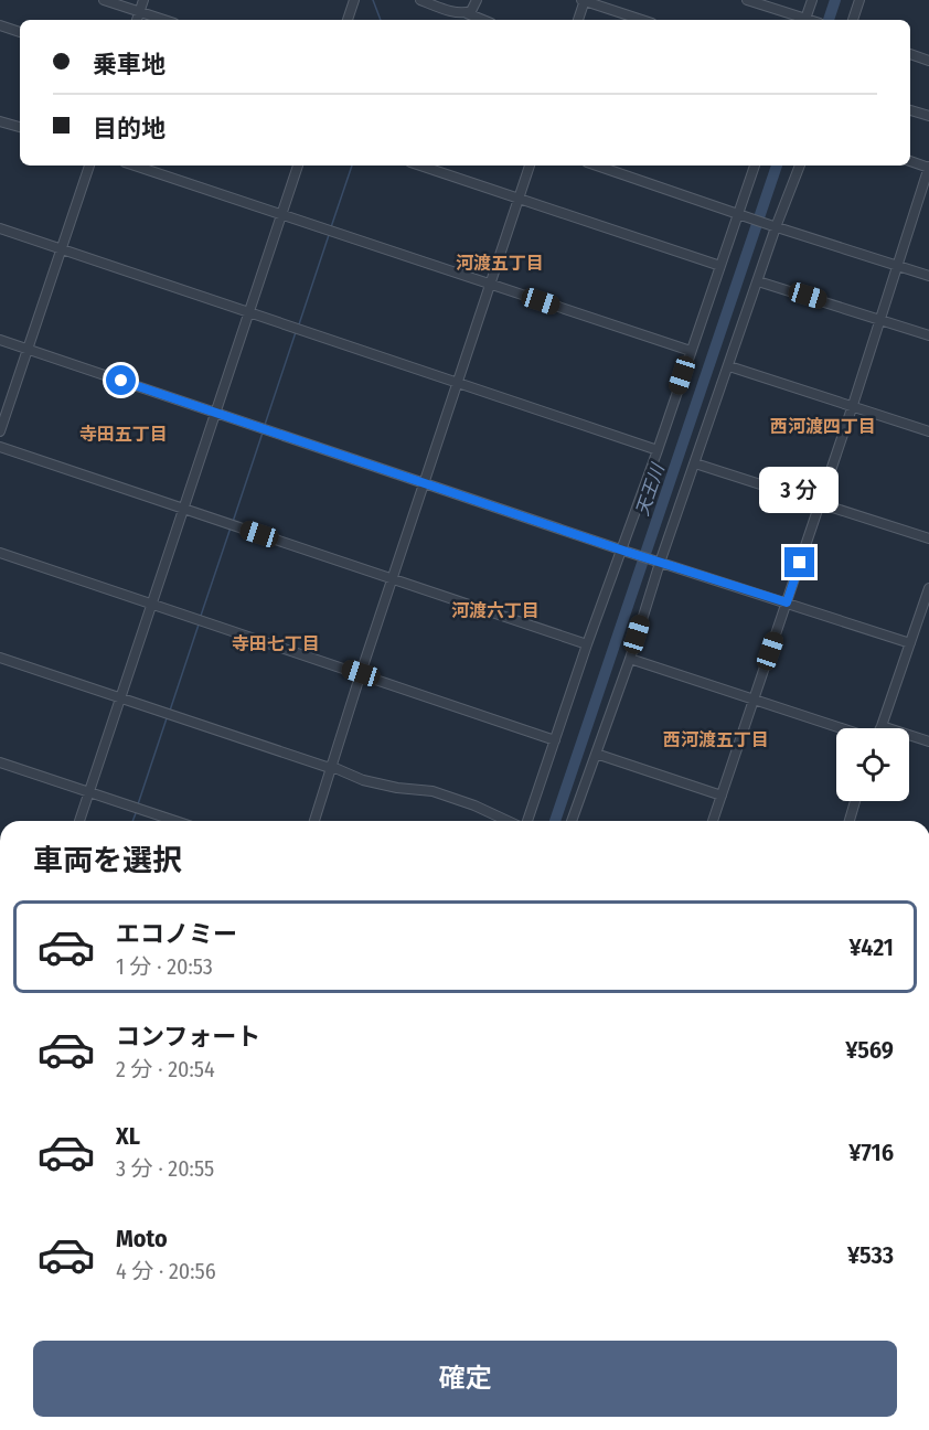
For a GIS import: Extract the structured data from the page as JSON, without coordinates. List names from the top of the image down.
{
  "districts": [
    "河渡五丁目",
    "西河渡四丁目",
    "寺田五丁目",
    "河渡六丁目",
    "寺田七丁目",
    "西河渡五丁目"
  ],
  "water": ["天王川"],
  "page": {
    "banner": ["乗車地", "目的地"],
    "bubble": "3 分",
    "heading": "車両を選択",
    "list": [
      {
        "name": "エコノミー",
        "note": "1 分 · 20:53",
        "value": "¥421"
      },
      {
        "name": "コンフォート",
        "note": "2 分 · 20:54",
        "value": "¥569"
      },
      {
        "name": "XL",
        "note": "3 分 · 20:55",
        "value": "¥716"
      },
      {
        "name": "Moto",
        "note": "4 分 · 20:56",
        "value": "¥533"
      }
    ],
    "buttons": "確定"
  }
}
